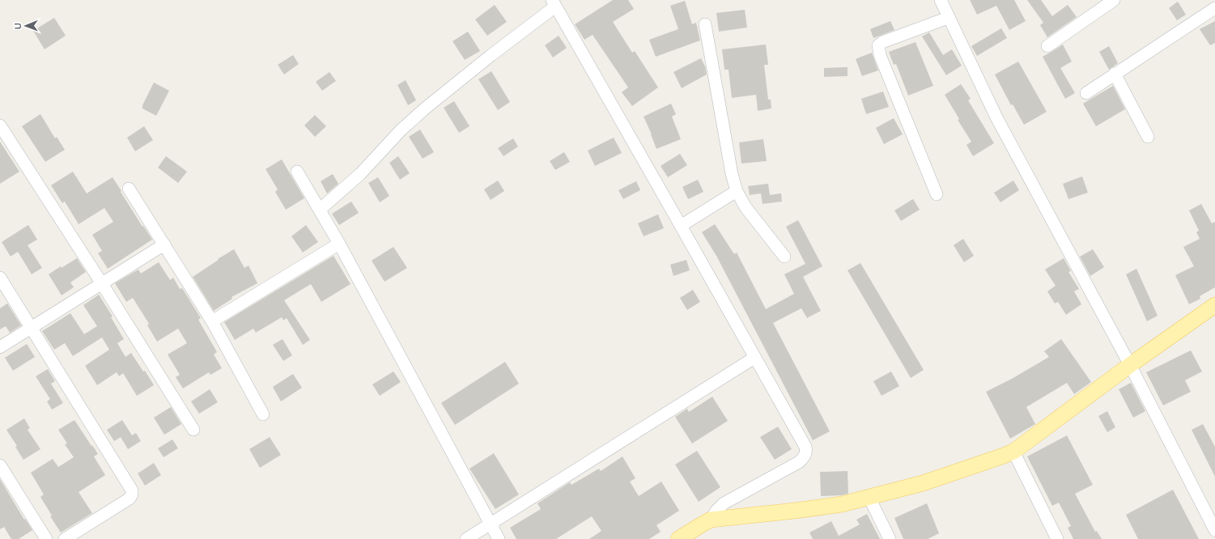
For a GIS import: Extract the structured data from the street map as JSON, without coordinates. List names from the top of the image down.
{
  "north": "left"
}
